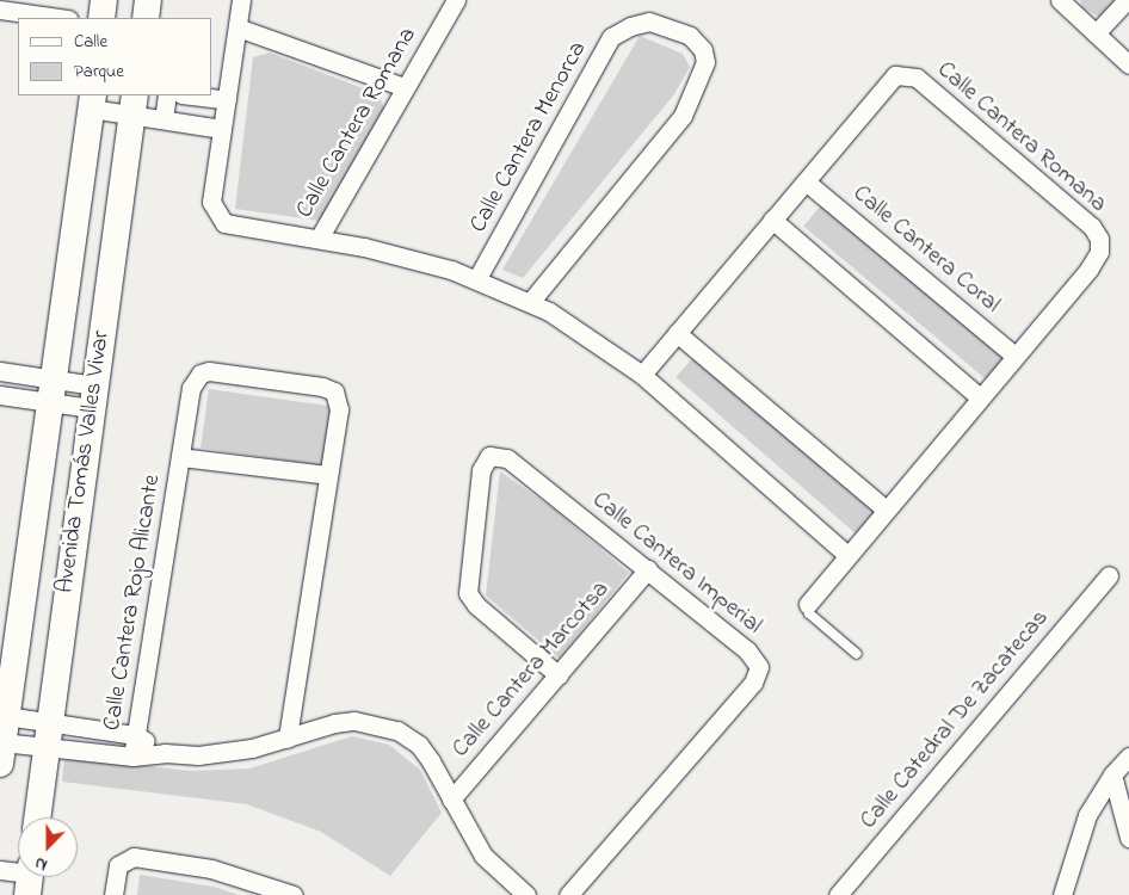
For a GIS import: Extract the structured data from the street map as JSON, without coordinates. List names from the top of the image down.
{
  "streets": {
    "main road": ["Avenida Tomás Valles Vivar"],
    "street": [
      "Calle Cantera Romana",
      "Calle Cantera Menorca",
      "Calle Cantera Coral",
      "Calle Cantera Imperial",
      "Calle Cantera Rojo Alicante",
      "Calle Cantera Marcotsa",
      "Calle Catedral De Zacatecas"
    ]
  },
  "crossings": [
    ["Calle Cantera Romana", "Calle Cantera Menorca"],
    ["Calle Cantera Romana", "Calle Cantera Coral"],
    ["Calle Cantera Imperial", "Calle Cantera Marcotsa"]
  ],
  "legend": ["Calle", "Parque"],
  "north": "bottom"
}
